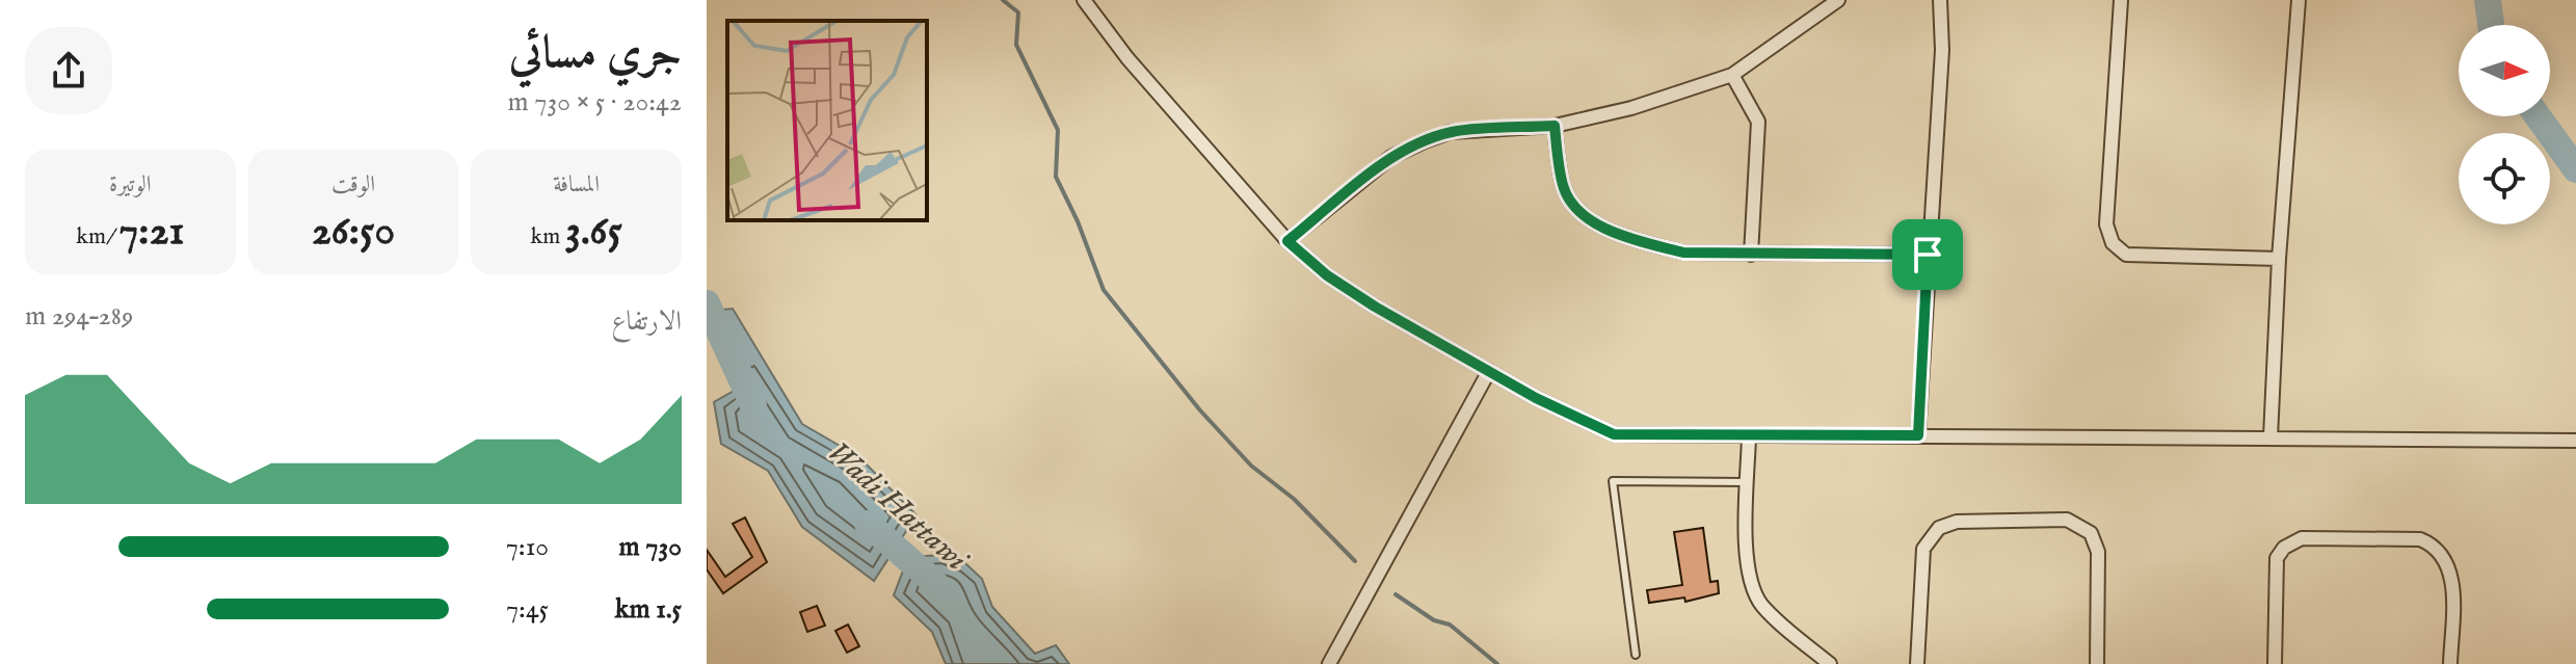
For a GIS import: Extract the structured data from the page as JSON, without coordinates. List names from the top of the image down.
{
  "water": ["Wadi Hattawi"],
  "north": "right",
  "page": {
    "heading": ["جري مسائي", "20:42 · 5 × 730 m"],
    "stats": [
      ["المسافة", "3.65 km"],
      ["الوقت", "26:50"],
      ["الوتيرة", "7:21 /km"]
    ],
    "chart": ["الارتفاع", "289–294 m"],
    "list": [
      {
        "name": "730 m",
        "note": "7:10"
      },
      {
        "name": "1.5 km",
        "note": "7:45"
      }
    ]
  }
}
